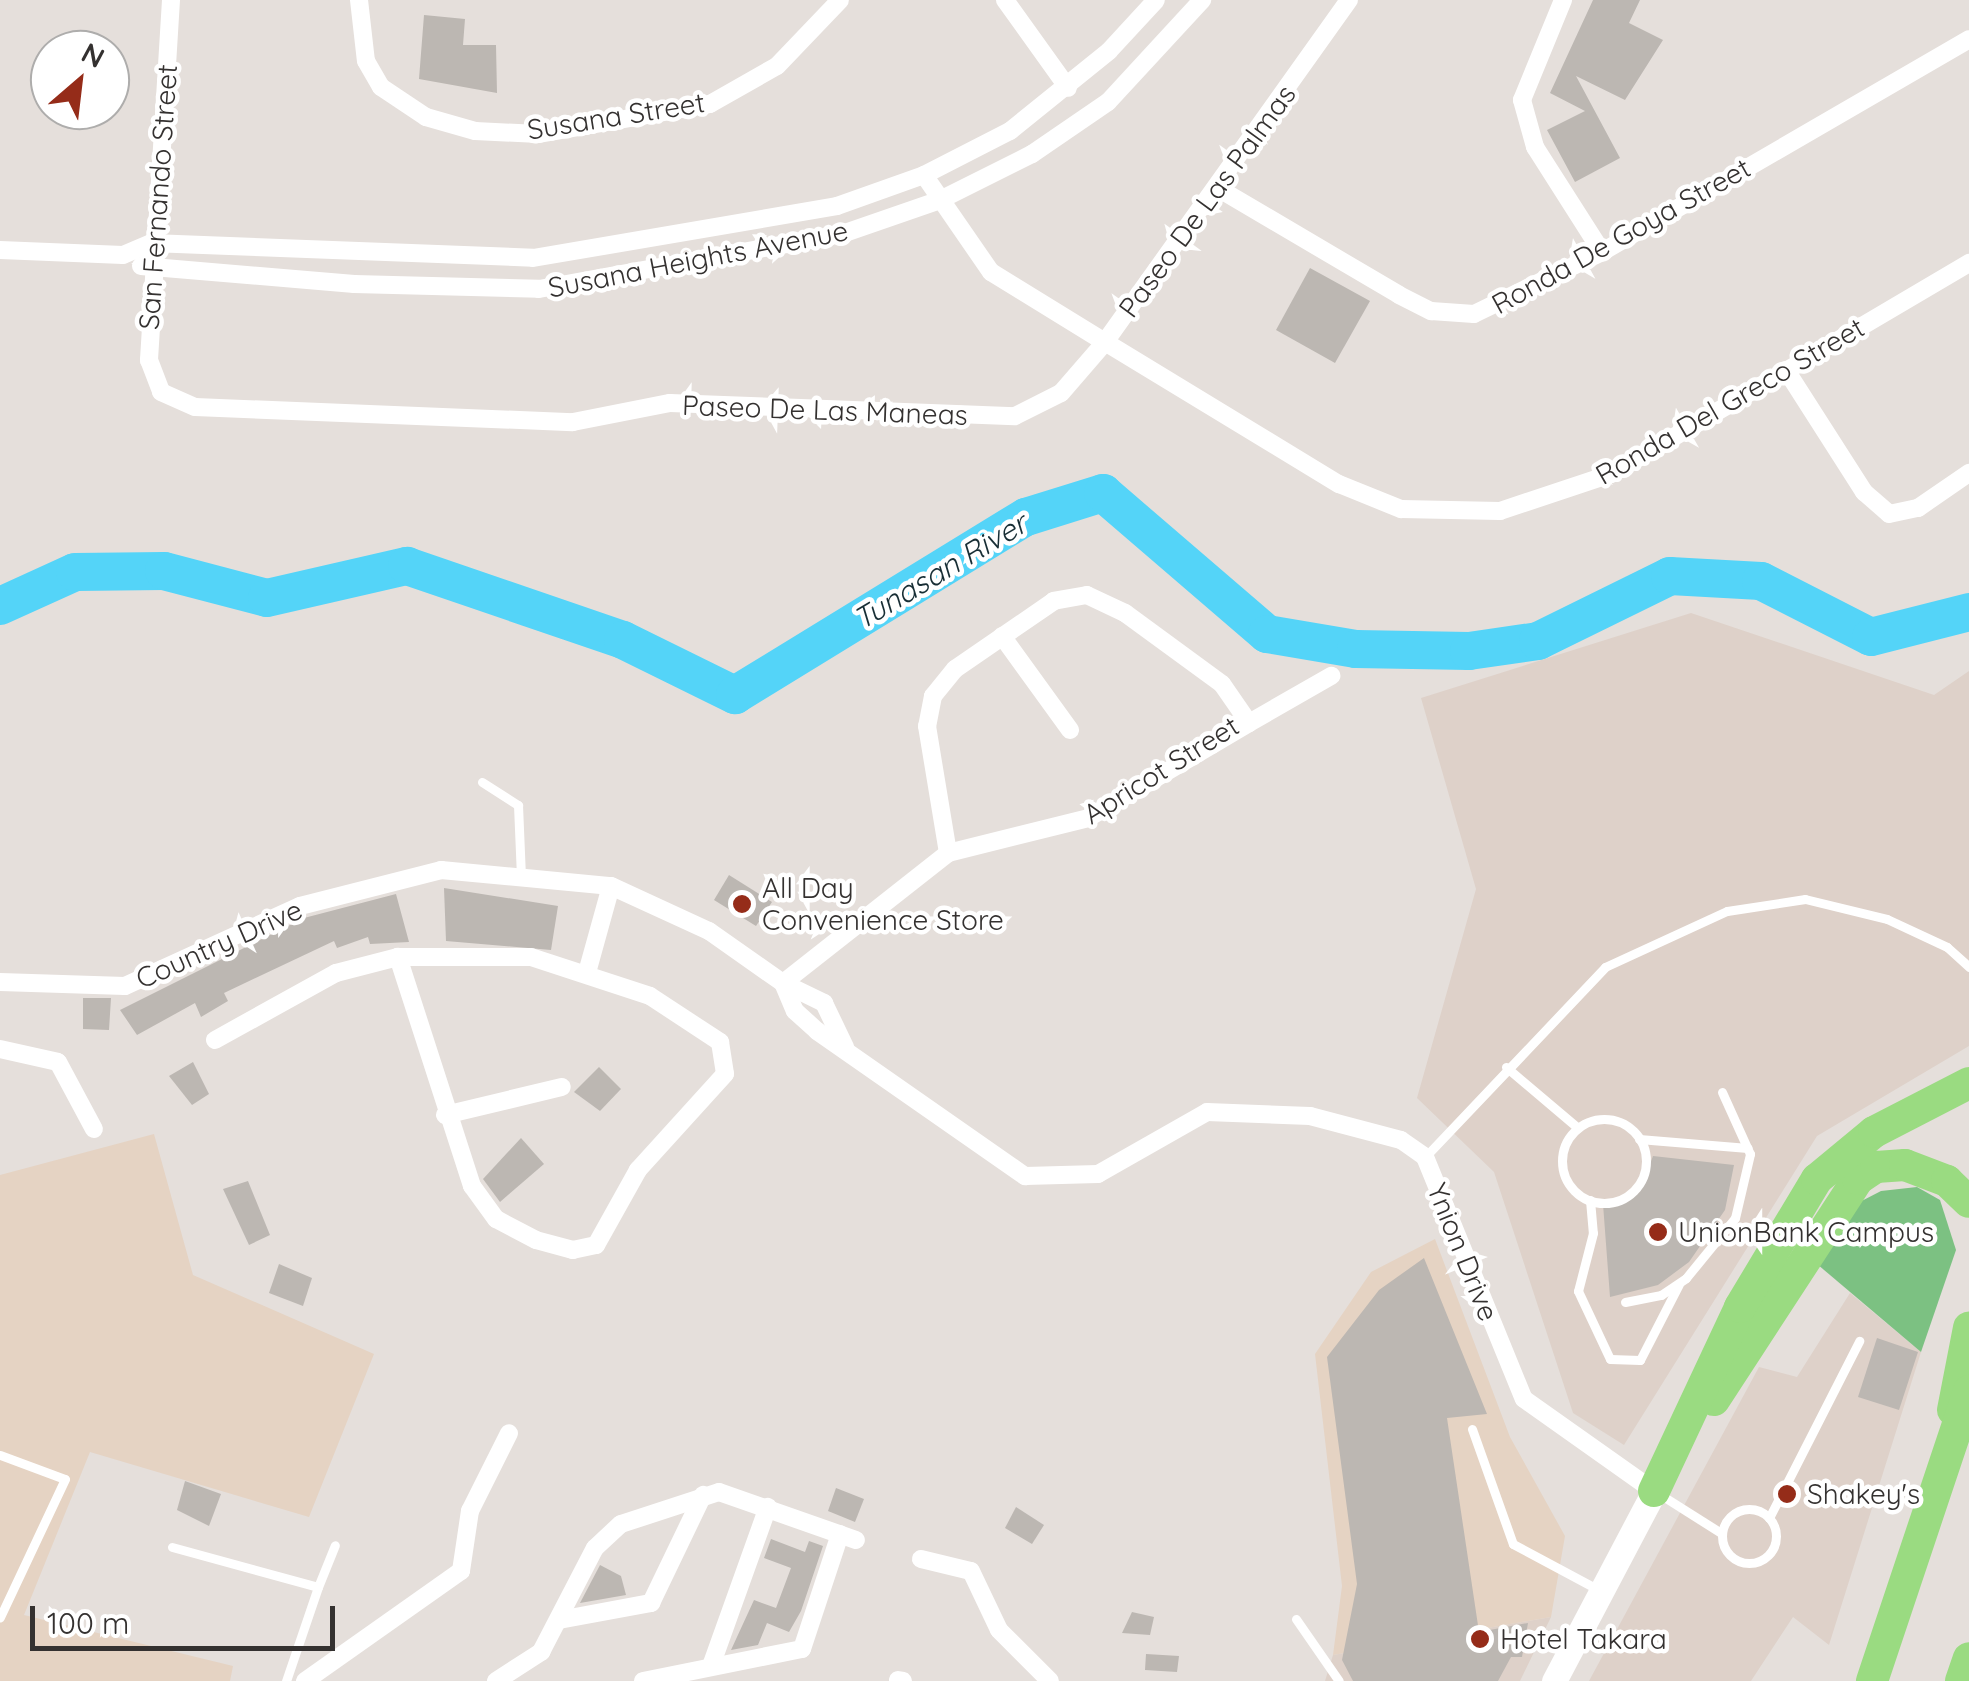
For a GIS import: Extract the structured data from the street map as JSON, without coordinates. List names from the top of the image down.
{
  "streets": {
    "street": [
      "Susana Street",
      "San Fernando Street",
      "Paseo De Las Palmas",
      "Ronda De Goya Street",
      "Susana Heights Avenue",
      "Ronda Del Greco Street",
      "Paseo De Las Maneas",
      "Apricot Street",
      "Country Drive",
      "Ynion Drive"
    ]
  },
  "crossings": [
    ["San Fernando Street", "Susana Heights Avenue"],
    ["San Fernando Street", "Paseo De Las Maneas"],
    ["Paseo De Las Palmas", "Ronda De Goya Street"],
    ["Paseo De Las Palmas", "Susana Heights Avenue"],
    ["Paseo De Las Palmas", "Ronda Del Greco Street"],
    ["Paseo De Las Palmas", "Paseo De Las Maneas"],
    ["Ronda Del Greco Street", "Paseo De Las Maneas"],
    ["Apricot Street", "Country Drive"],
    ["Country Drive", "Ynion Drive"]
  ],
  "water": ["Tunasan River"],
  "places": [
    "All Day Convenience Store",
    "UnionBank Campus",
    "Shakey's",
    "Hotel Takara"
  ],
  "scale_bar": "100 m",
  "north": "top right"
}
